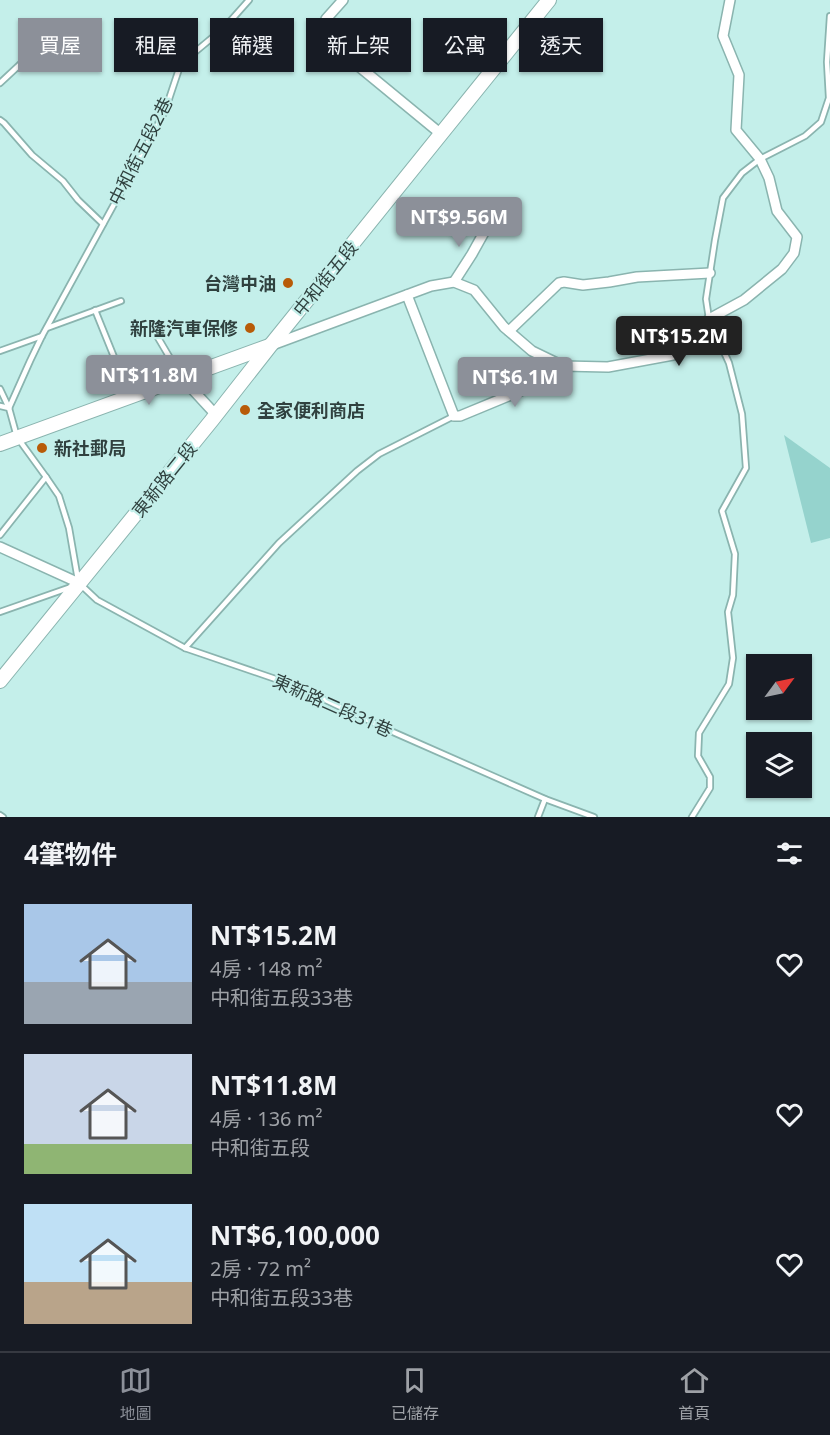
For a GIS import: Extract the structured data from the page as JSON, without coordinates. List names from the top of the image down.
{
  "streets": {
    "main road": ["中和街五段", "東新路二段"],
    "lane": ["中和街五段2巷", "東新路二段31巷"]
  },
  "crossings": [
    ["中和街五段", "東新路二段"],
    ["東新路二段", "東新路二段31巷"]
  ],
  "places": [
    "台灣中油",
    "新隆汽車保修",
    "全家便利商店",
    "新社郵局"
  ],
  "north": "top right",
  "page": {
    "chip": [
      "買屋",
      "租屋",
      "篩選",
      "新上架",
      "公寓",
      "透天"
    ],
    "price": [
      "NT$9.56M",
      "NT$15.2M",
      "NT$11.8M",
      "NT$6.1M"
    ],
    "heading": "4筆物件",
    "list": [
      {
        "name": "NT$15.2M",
        "note": "4房 · 148 m² · 中和街五段33巷"
      },
      {
        "name": "NT$11.8M",
        "note": "4房 · 136 m² · 中和街五段"
      },
      {
        "name": "NT$6,100,000",
        "note": "2房 · 72 m² · 中和街五段33巷"
      }
    ],
    "tabs": ["地圖", "已儲存", "首頁"]
  }
}
